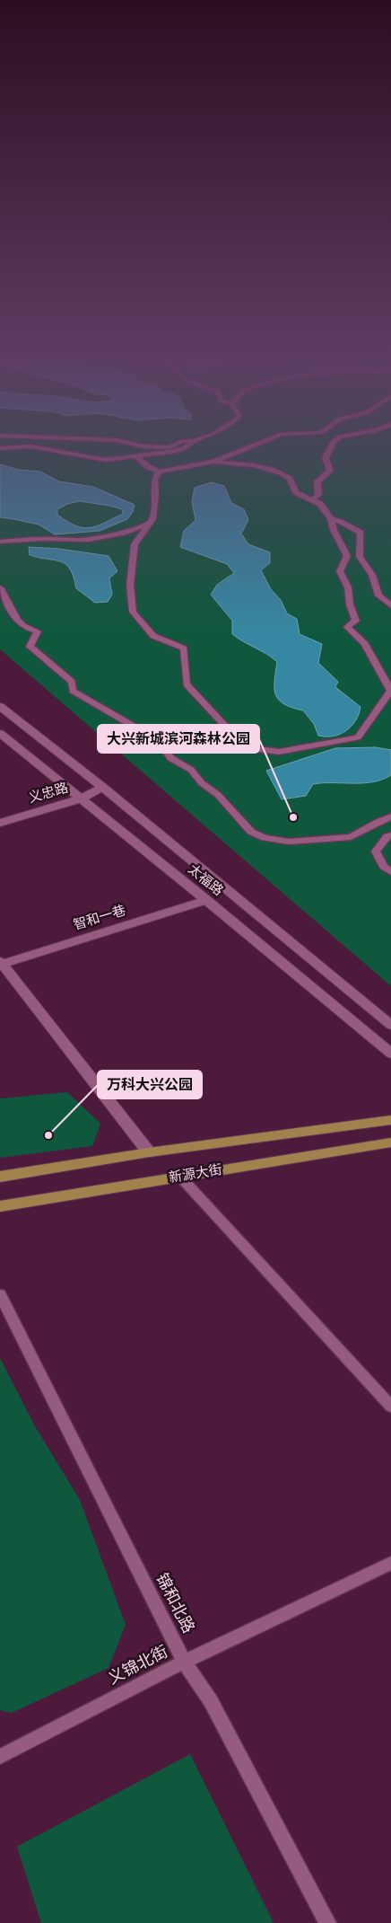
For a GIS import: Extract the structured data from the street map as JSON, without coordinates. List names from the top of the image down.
{
  "streets": {
    "main road": ["太福路", "智和一巷", "新源大街"],
    "street": ["义忠路", "锦和北路", "义锦北街"]
  },
  "crossings": [
    ["义忠路", "太福路"],
    ["太福路", "智和一巷"],
    ["锦和北路", "义锦北街"]
  ],
  "places": ["大兴新城滨河森林公园", "万科大兴公园"]
}
